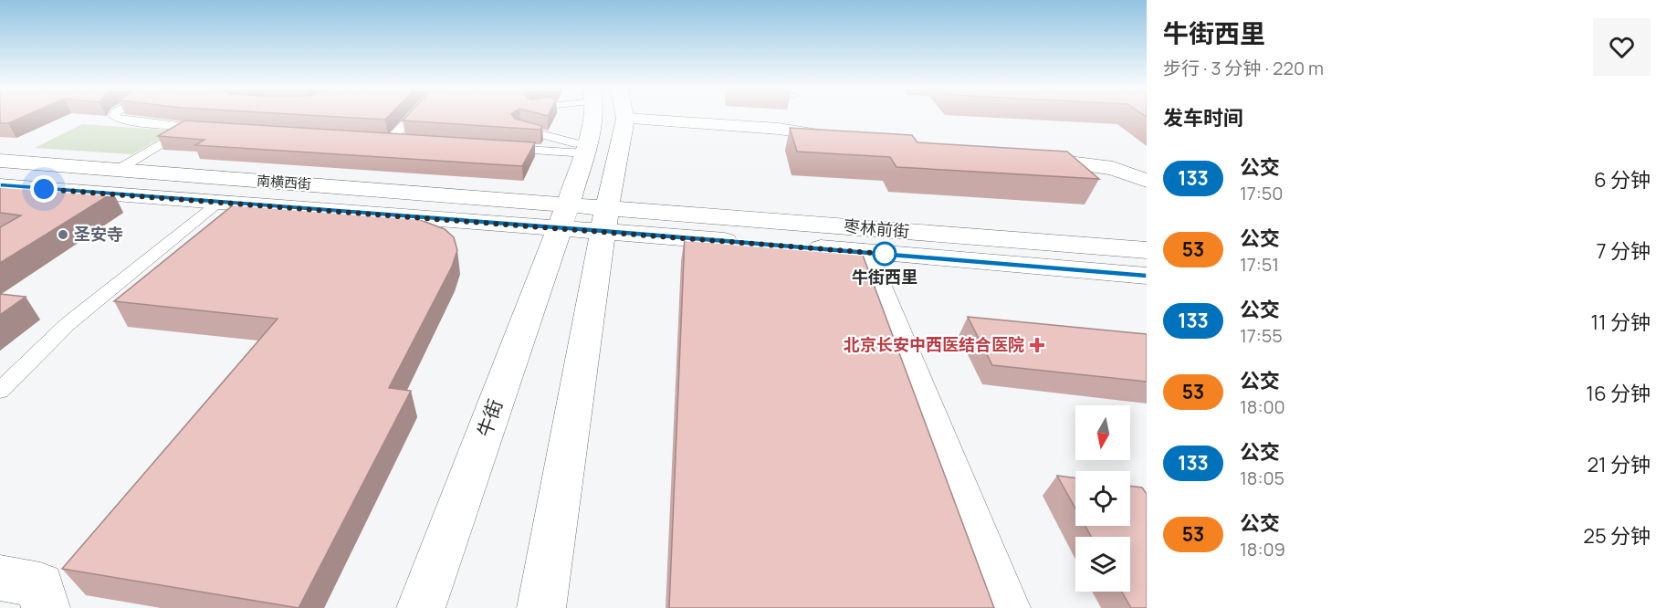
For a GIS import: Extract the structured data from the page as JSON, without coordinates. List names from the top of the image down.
{
  "streets": {
    "main road": ["南横西街", "枣林前街", "牛街"]
  },
  "crossings": [
    ["南横西街", "牛街"]
  ],
  "places": {
    "other": ["圣安寺", "牛街西里"],
    "health": ["北京长安中西医结合医院"]
  },
  "lines": ["bus line 133"],
  "north": "bottom",
  "page": {
    "heading": [
      ["牛街西里", "步行 · 3 分钟 · 220 m"],
      "发车时间"
    ],
    "list": [
      {
        "mark": "133",
        "name": "公交",
        "note": "17:50",
        "value": "6 分钟"
      },
      {
        "mark": "53",
        "name": "公交",
        "note": "17:51",
        "value": "7 分钟"
      },
      {
        "mark": "133",
        "name": "公交",
        "note": "17:55",
        "value": "11 分钟"
      },
      {
        "mark": "53",
        "name": "公交",
        "note": "18:00",
        "value": "16 分钟"
      },
      {
        "mark": "133",
        "name": "公交",
        "note": "18:05",
        "value": "21 分钟"
      },
      {
        "mark": "53",
        "name": "公交",
        "note": "18:09",
        "value": "25 分钟"
      }
    ]
  }
}
